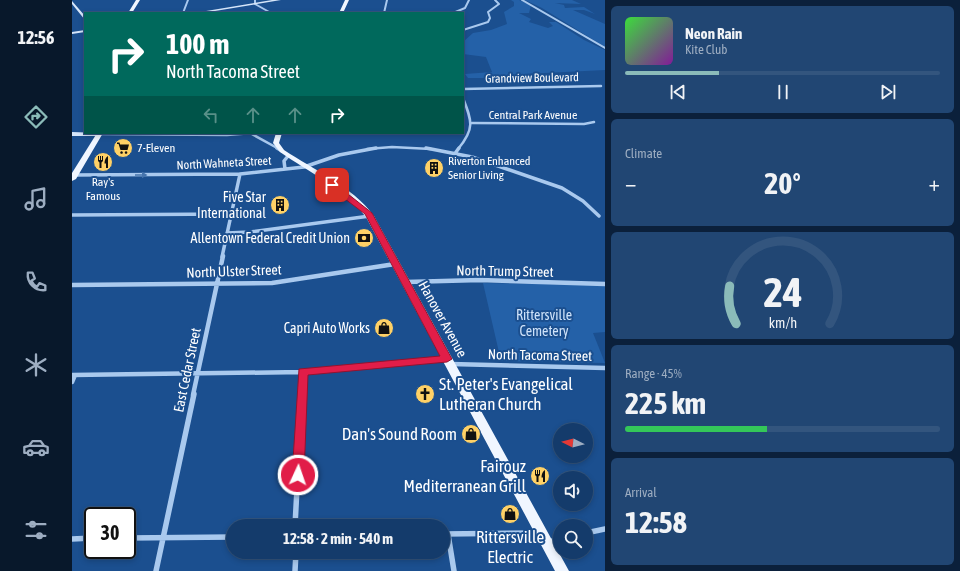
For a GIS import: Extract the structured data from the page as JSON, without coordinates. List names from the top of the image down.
{
  "streets": {
    "main road": ["Hanover Avenue"],
    "street": [
      "Grandview Boulevard",
      "Central Park Avenue",
      "North Wahneta Street",
      "North Ulster Street",
      "North Trump Street",
      "North Tacoma Street",
      "East Cedar Street"
    ]
  },
  "crossings": [
    ["North Wahneta Street", "Hanover Avenue"],
    ["North Wahneta Street", "East Cedar Street"],
    ["North Ulster Street", "Hanover Avenue"],
    ["North Ulster Street", "East Cedar Street"],
    ["North Trump Street", "Hanover Avenue"],
    ["Hanover Avenue", "North Tacoma Street"],
    ["North Tacoma Street", "East Cedar Street"]
  ],
  "parks": ["Rittersville Cemetery"],
  "places": {
    "supermarket": ["7-Eleven"],
    "restaurant": ["Ray's Famous", "Fairouz Mediterranean Grill"],
    "building": ["Riverton Enhanced Senior Living", "Five Star International"],
    "bank": ["Allentown Federal Credit Union"],
    "shop": ["Capri Auto Works", "Dan's Sound Room", "Rittersville Electric"],
    "church": ["St. Peter's Evangelical Lutheran Church"]
  },
  "north": "left",
  "page": {
    "tabs": "12:56",
    "turn": ["100 m", "North Tacoma Street"],
    "song": ["Neon Rain", "Kite Club"],
    "tile": [
      "Climate",
      ["Range · 45%", "225 km"],
      ["Arrival", "12:58"]
    ],
    "heat": ["−", "20°", "+"],
    "limit": "30",
    "trip": "12:58 · 2 min · 540 m",
    "gauge": ["24", "km/h"]
  }
}
